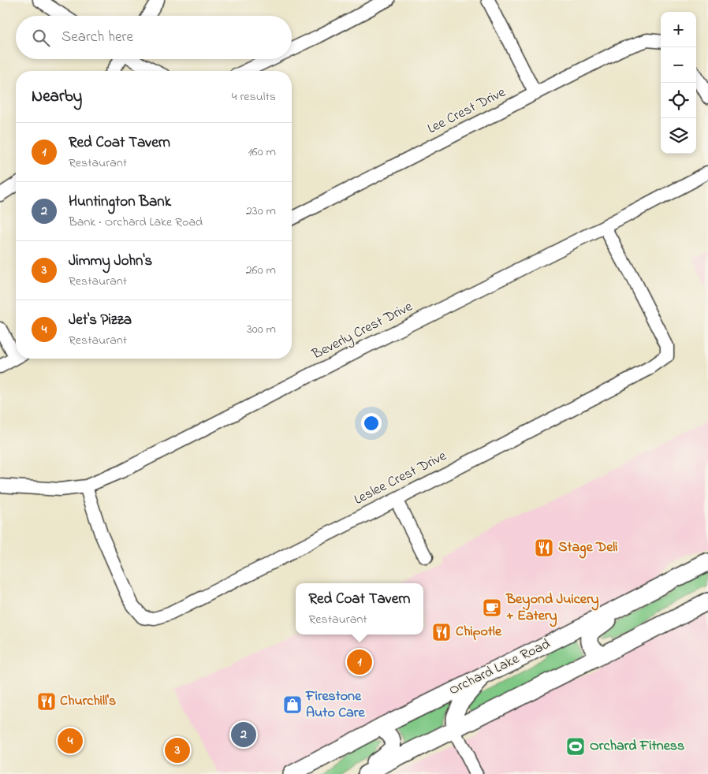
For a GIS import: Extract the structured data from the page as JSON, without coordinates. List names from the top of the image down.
{
  "streets": {
    "main road": ["Orchard Lake Road"],
    "street": ["Lee Crest Drive", "Beverly Crest Drive", "Leslee Crest Drive"]
  },
  "crossings": [
    ["Beverly Crest Drive", "Leslee Crest Drive"]
  ],
  "places": {
    "restaurant": ["Stage Deli", "Chipotle", "Churchill's"],
    "cafe": ["Beyond Juicery + Eatery"],
    "shop": ["Firestone Auto Care"],
    "sports": ["Orchard Fitness"]
  },
  "page": {
    "map_buttons": ["+", "−"],
    "search": "Search here",
    "heading": ["Nearby", "4 results"],
    "list": [
      {
        "mark": "1",
        "name": "Red Coat Tavern",
        "note": "Restaurant",
        "value": "160 m"
      },
      {
        "mark": "2",
        "name": "Huntington Bank",
        "note": "Bank · Orchard Lake Road",
        "value": "230 m"
      },
      {
        "mark": "3",
        "name": "Jimmy John's",
        "note": "Restaurant",
        "value": "260 m"
      },
      {
        "mark": "4",
        "name": "Jet's Pizza",
        "note": "Restaurant",
        "value": "300 m"
      }
    ],
    "popup": ["Red Coat Tavern", "Restaurant"],
    "pins": [
      "1",
      "2",
      "4",
      "3"
    ]
  }
}
